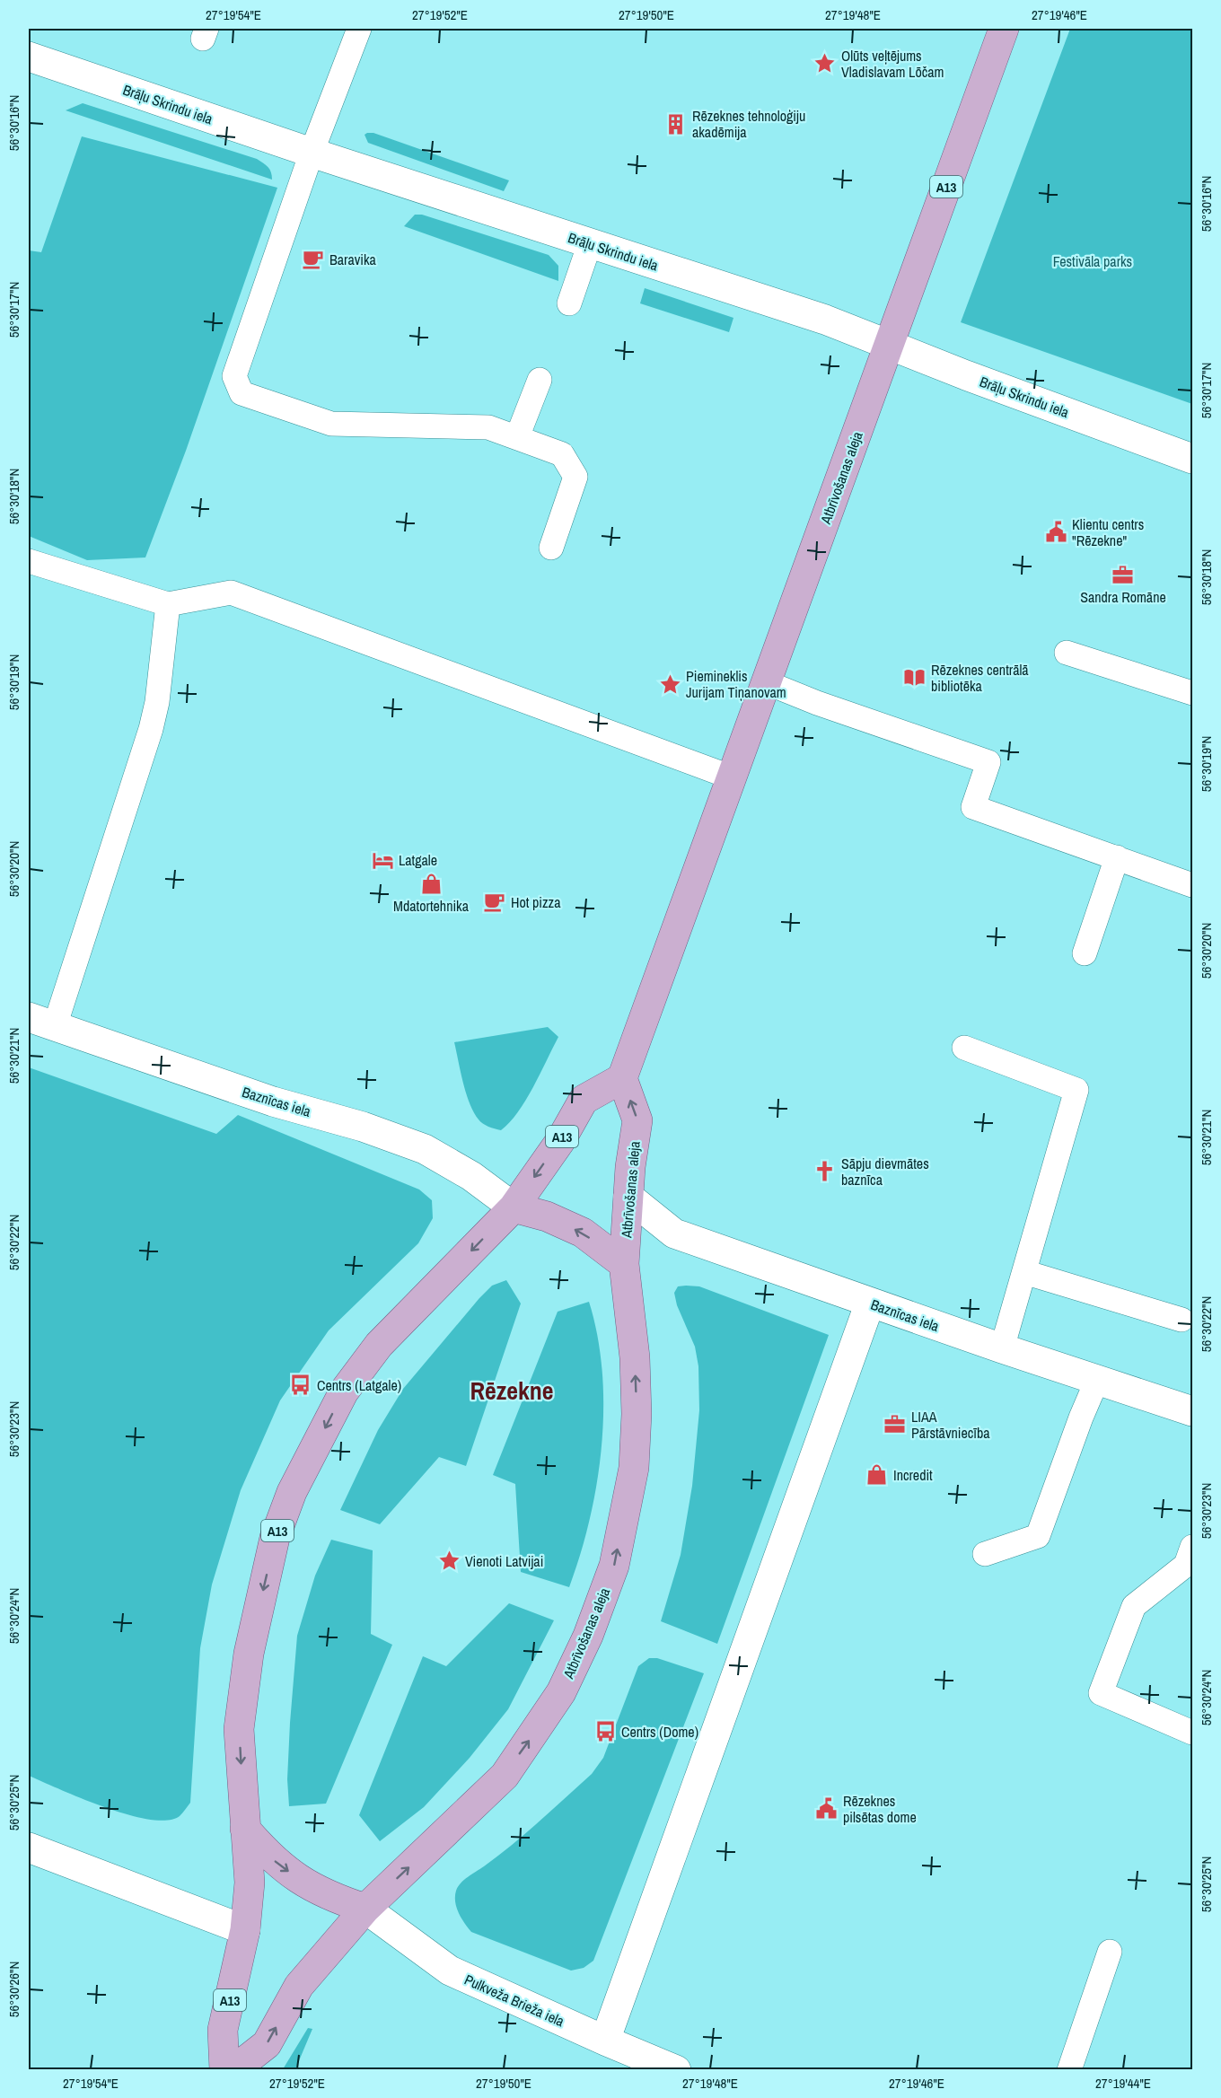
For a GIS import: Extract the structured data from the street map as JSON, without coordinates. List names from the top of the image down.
{
  "streets": {
    "main road": ["A13", "Atbrīvošanas aleja"],
    "street": ["Brāļu Skrindu iela", "Baznīcas iela", "Pulkveža Brieža iela"]
  },
  "crossings": [
    ["Brāļu Skrindu iela", "Atbrīvošanas aleja"],
    ["A13", "Atbrīvošanas aleja"],
    ["A13", "Baznīcas iela"],
    ["Atbrīvošanas aleja", "Baznīcas iela"],
    ["Atbrīvošanas aleja", "Pulkveža Brieža iela"]
  ],
  "districts": ["Rēzekne"],
  "parks": ["Festivāla parks"],
  "places": {
    "place": ["Olūts veļtējums Vladislavam Lōčam", "Piemineklis Jurijam Tiņanovam", "Vienoti Latvijai"],
    "building": ["Rēzeknes tehnoloģiju akadēmija"],
    "cafe": ["Baravika", "Hot pizza"],
    "public building": ["Klientu centrs \"Rēzekne\"", "Rēzeknes pilsētas dome"],
    "office": ["Sandra Romāne", "LIAA Pārstāvniecība"],
    "library": ["Rēzeknes centrālā bibliotēka"],
    "hotel": ["Latgale"],
    "shop": ["Mdatortehnika", "Incredit"],
    "church": ["Sāpju dievmātes baznīca"],
    "bus stop": ["Centrs (Latgale)", "Centrs (Dome)"]
  },
  "coordinates": [
    "27°19'54\"E",
    "27°19'52\"E",
    "27°19'50\"E",
    "27°19'48\"E",
    "27°19'46\"E",
    "56°30'16\"N",
    "56°30'17\"N",
    "56°30'18\"N",
    "56°30'19\"N",
    "56°30'20\"N",
    "56°30'21\"N",
    "56°30'22\"N",
    "56°30'23\"N",
    "56°30'24\"N",
    "56°30'25\"N",
    "56°30'26\"N",
    "27°19'44\"E"
  ]
}
